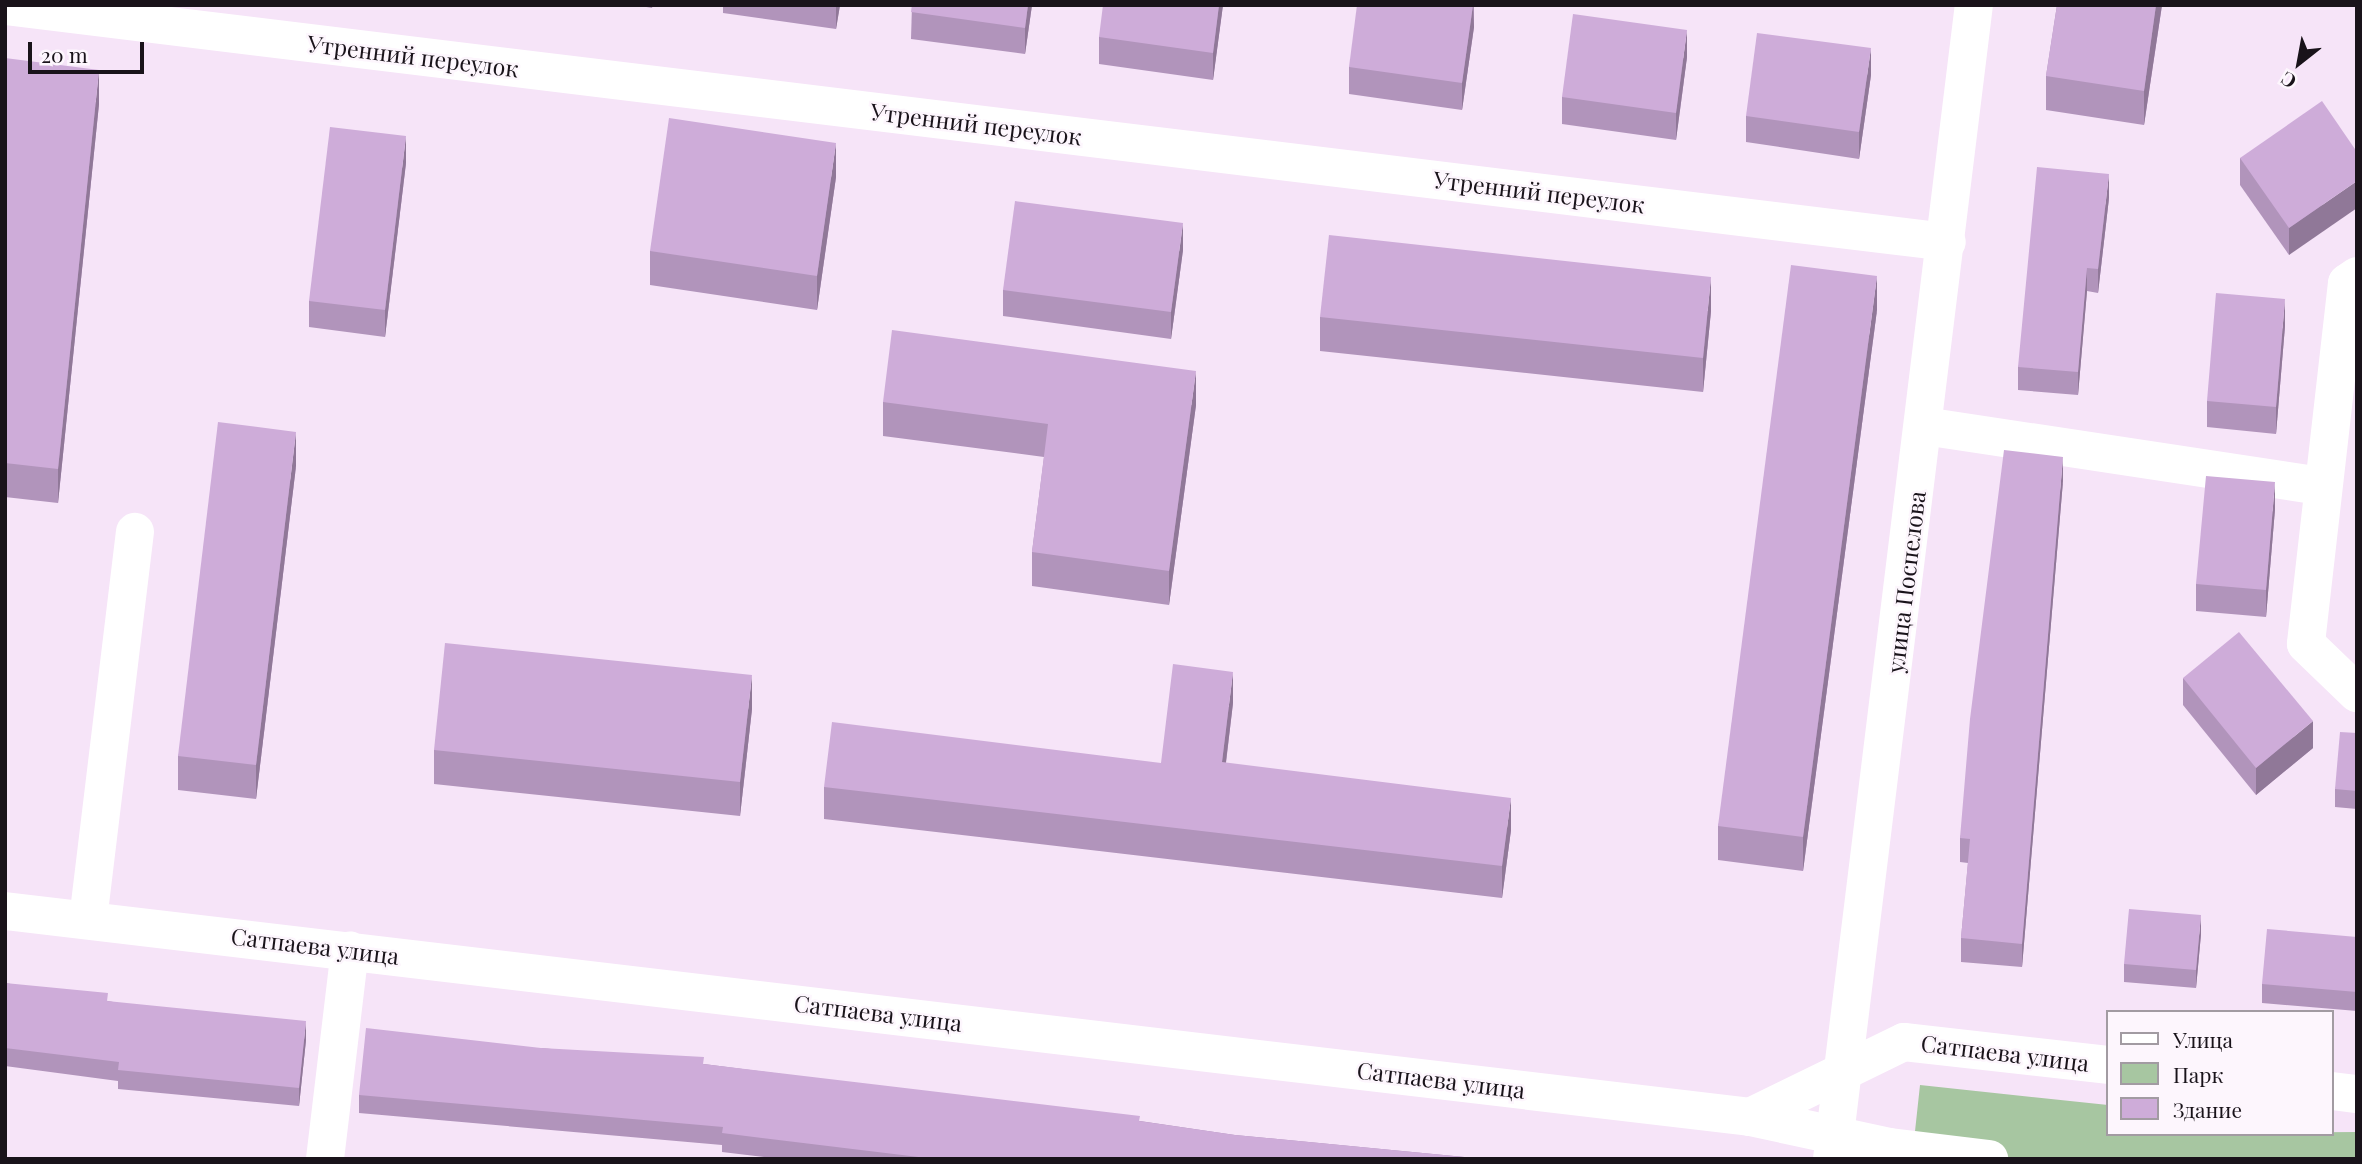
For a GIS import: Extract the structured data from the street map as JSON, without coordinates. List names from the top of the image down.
{
  "streets": {
    "street": ["Утренний переулок", "улица Поспелова", "Сатпаева улица"]
  },
  "crossings": [
    ["Утренний переулок", "улица Поспелова"],
    ["улица Поспелова", "Сатпаева улица"]
  ],
  "legend": ["Улица", "Парк", "Здание"],
  "scale_bar": "20 m",
  "north": "bottom left"
}
